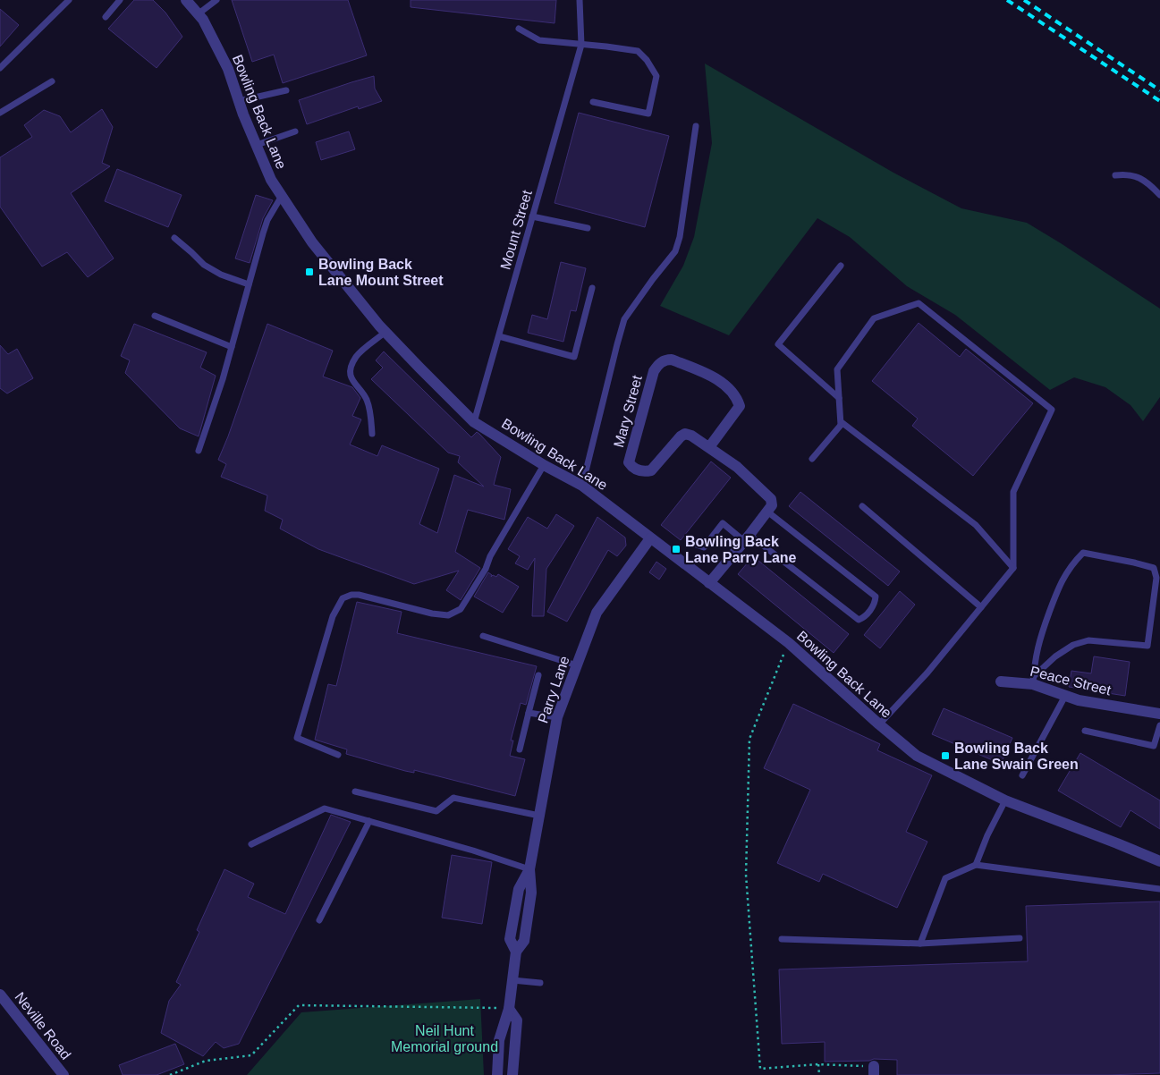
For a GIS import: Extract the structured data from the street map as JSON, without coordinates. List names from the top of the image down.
{
  "streets": {
    "street": [
      "Bowling Back Lane",
      "Mary Street",
      "Peace Street",
      "Parry Lane",
      "Neville Road"
    ],
    "lane": ["Mount Street"]
  },
  "crossings": [
    ["Bowling Back Lane", "Mount Street"],
    ["Bowling Back Lane", "Parry Lane"]
  ],
  "parks": ["Neil Hunt Memorial ground"],
  "places": {
    "transit": ["Bowling Back Lane Mount Street", "Bowling Back Lane Parry Lane", "Bowling Back Lane Swain Green"]
  }
}
